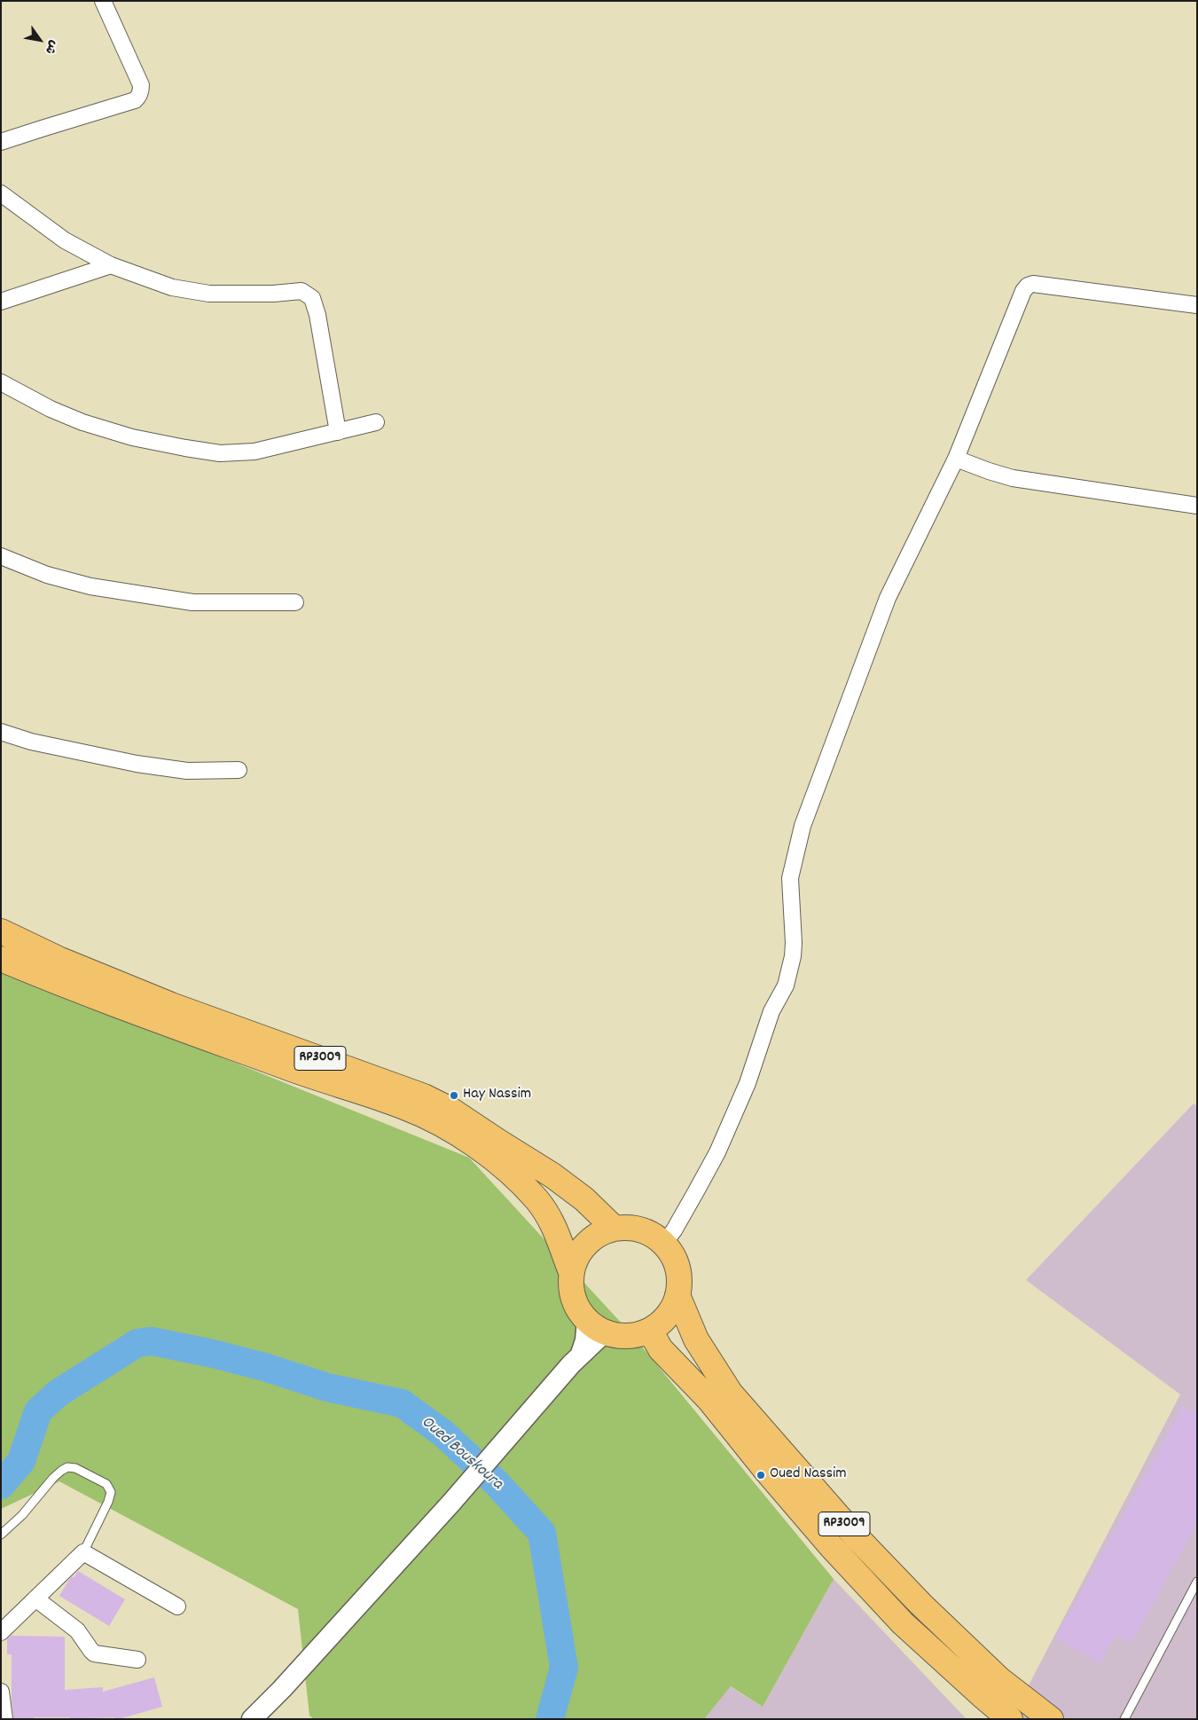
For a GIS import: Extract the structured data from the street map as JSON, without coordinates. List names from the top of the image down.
{
  "streets": {
    "main road": ["RP3009"]
  },
  "water": ["Oued Bouskoura"],
  "places": ["Hay Nassim", "Oued Nassim"],
  "north": "bottom right"
}
